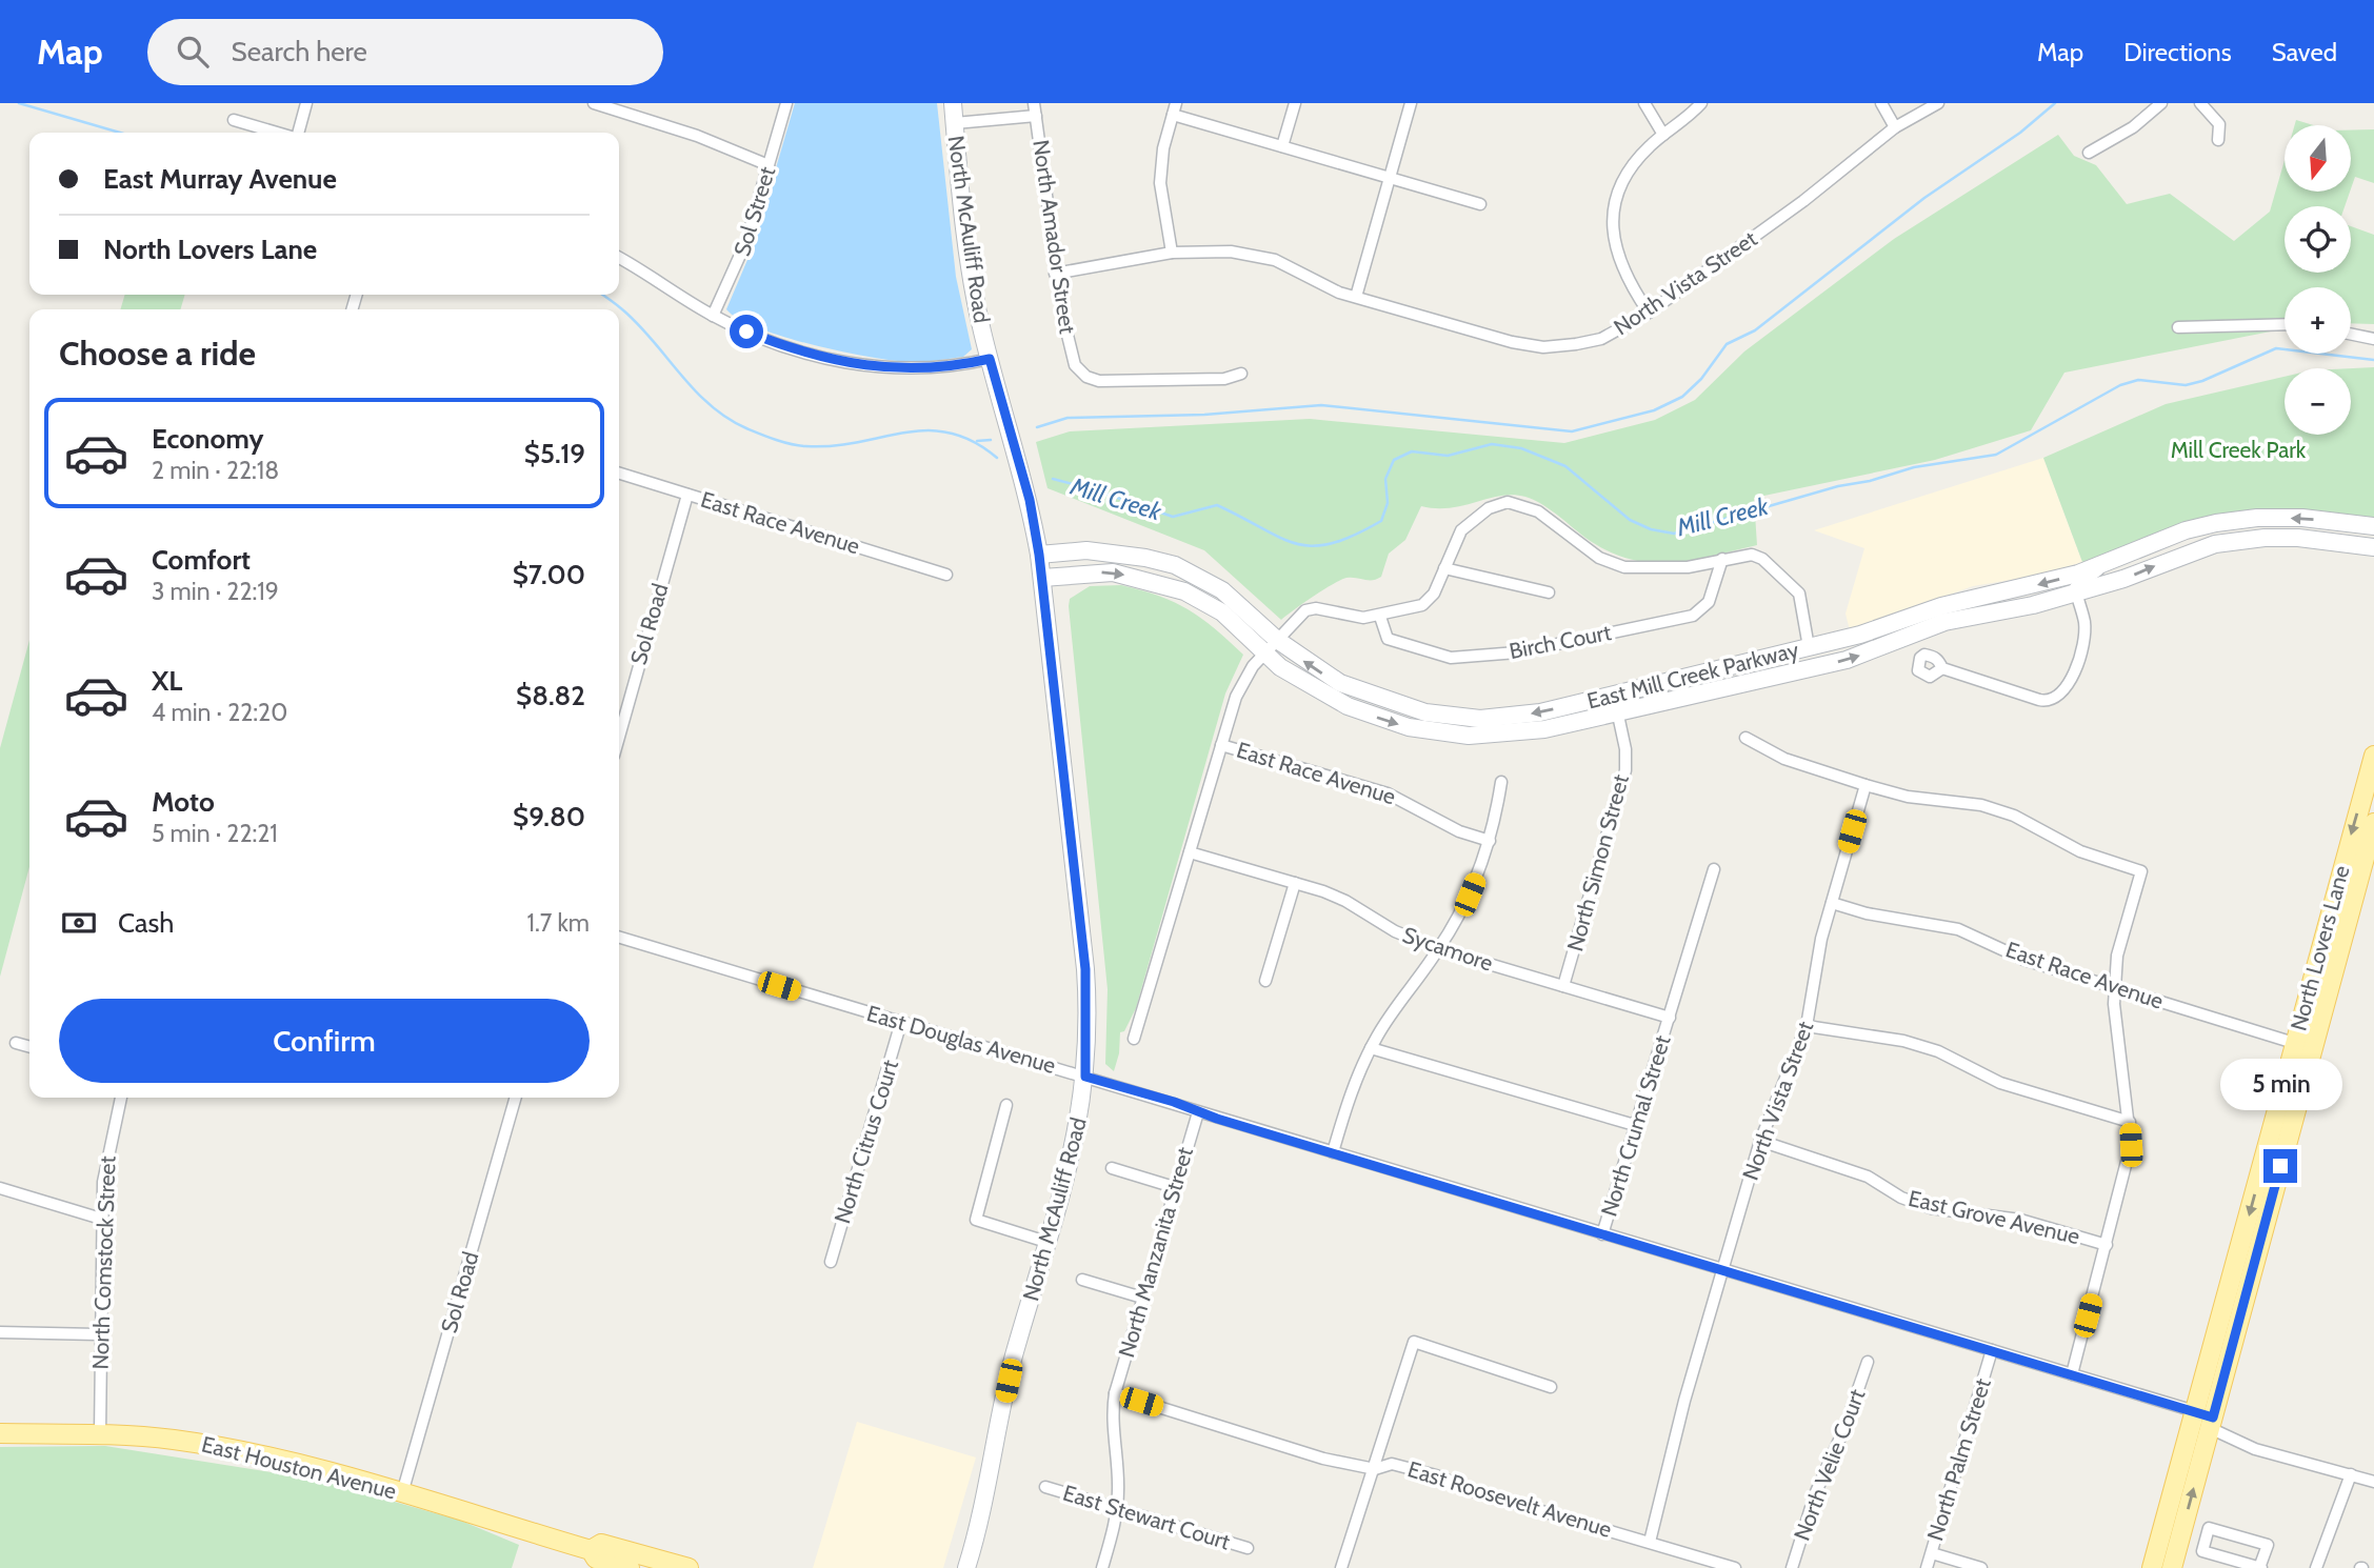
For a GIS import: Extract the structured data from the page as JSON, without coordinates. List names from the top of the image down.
{
  "streets": {
    "main road": ["North Lovers Lane", "East Houston Avenue"],
    "street": [
      "Sol Street",
      "North McAuliff Road",
      "North Amador Street",
      "North Vista Street",
      "East Race Avenue",
      "Sol Road",
      "Birch Court",
      "East Mill Creek Parkway",
      "North Simon Street",
      "Sycamore",
      "East Douglas Avenue",
      "North Crumal Street",
      "North Citrus Court",
      "East Grove Avenue",
      "North Manzanita Street",
      "North Comstock Street",
      "North Palm Street",
      "North Velie Court",
      "East Roosevelt Avenue",
      "East Stewart Court"
    ]
  },
  "crossings": [
    ["North McAuliff Road", "East Mill Creek Parkway"],
    ["North McAuliff Road", "East Douglas Avenue"],
    ["North Amador Street", "North Vista Street"],
    ["North Vista Street", "East Race Avenue"],
    ["North Vista Street", "East Douglas Avenue"],
    ["North Vista Street", "East Grove Avenue"],
    ["North Vista Street", "East Roosevelt Avenue"],
    ["East Race Avenue", "Sol Road"],
    ["East Race Avenue", "North Lovers Lane"],
    ["Sol Road", "East Houston Avenue"],
    ["East Mill Creek Parkway", "North Simon Street"],
    ["North Simon Street", "Sycamore"],
    ["North Lovers Lane", "East Douglas Avenue"],
    ["Sycamore", "North Crumal Street"],
    ["East Douglas Avenue", "North Crumal Street"],
    ["East Douglas Avenue", "North Citrus Court"],
    ["East Douglas Avenue", "North Manzanita Street"],
    ["East Douglas Avenue", "North Palm Street"],
    ["North Manzanita Street", "East Roosevelt Avenue"],
    ["North Manzanita Street", "East Stewart Court"],
    ["North Comstock Street", "East Houston Avenue"]
  ],
  "water": ["Mill Creek"],
  "parks": ["Mill Creek Park"],
  "north": "bottom",
  "page": {
    "header": "Map",
    "search": "Search here",
    "nav": ["Map", "Directions", "Saved"],
    "map_buttons": ["+", "−"],
    "banner": ["East Murray Avenue", "North Lovers Lane"],
    "heading": "Choose a ride",
    "list": [
      {
        "name": "Economy",
        "note": "2 min · 22:18",
        "value": "$5.19"
      },
      {
        "name": "Comfort",
        "note": "3 min · 22:19",
        "value": "$7.00"
      },
      {
        "name": "XL",
        "note": "4 min · 22:20",
        "value": "$8.82"
      },
      {
        "name": "Moto",
        "note": "5 min · 22:21",
        "value": "$9.80"
      }
    ],
    "pay": ["Cash", "1.7 km"],
    "buttons": "Confirm",
    "bubble": "5 min"
  }
}
